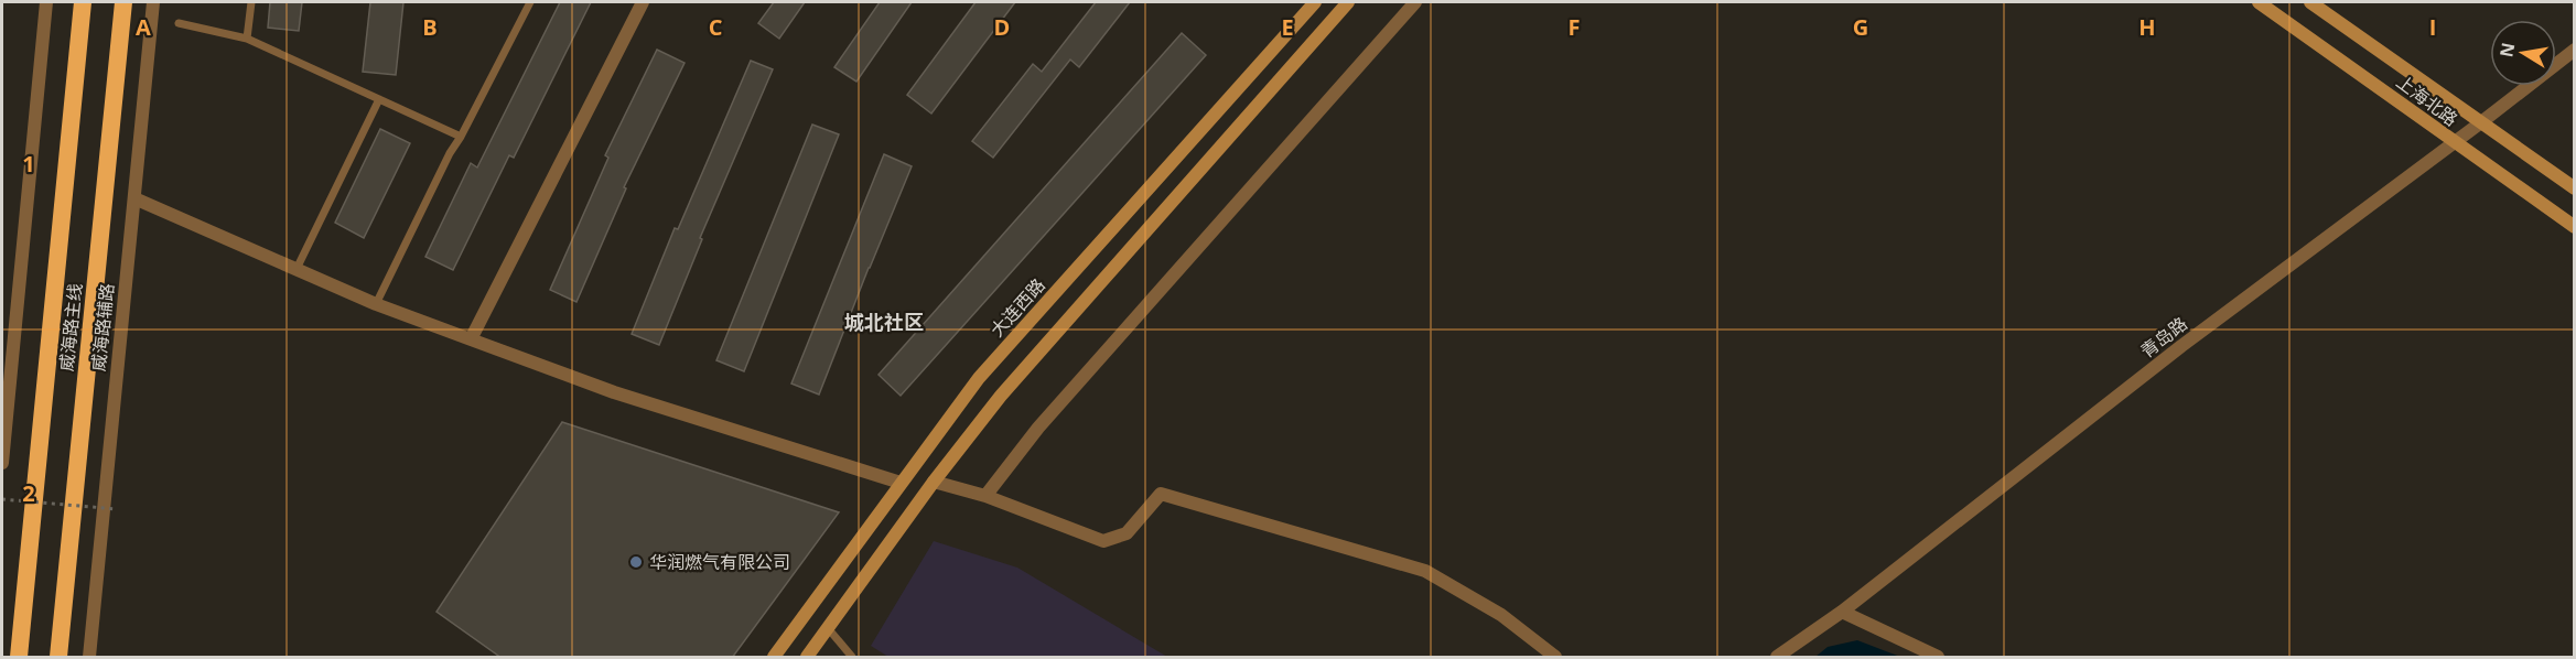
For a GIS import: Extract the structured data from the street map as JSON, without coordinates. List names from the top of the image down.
{
  "streets": {
    "highway": ["威海路主线"],
    "main road": ["上海北路", "大连西路"],
    "street": ["威海路辅路", "青岛路"]
  },
  "crossings": [
    ["上海北路", "青岛路"]
  ],
  "districts": ["城北社区"],
  "places": ["华润燃气有限公司"],
  "north": "left",
  "grid": {
    "columns": [
      "A",
      "B",
      "C",
      "D",
      "E",
      "F",
      "G",
      "H",
      "I"
    ],
    "rows": ["1", "2"]
  }
}
